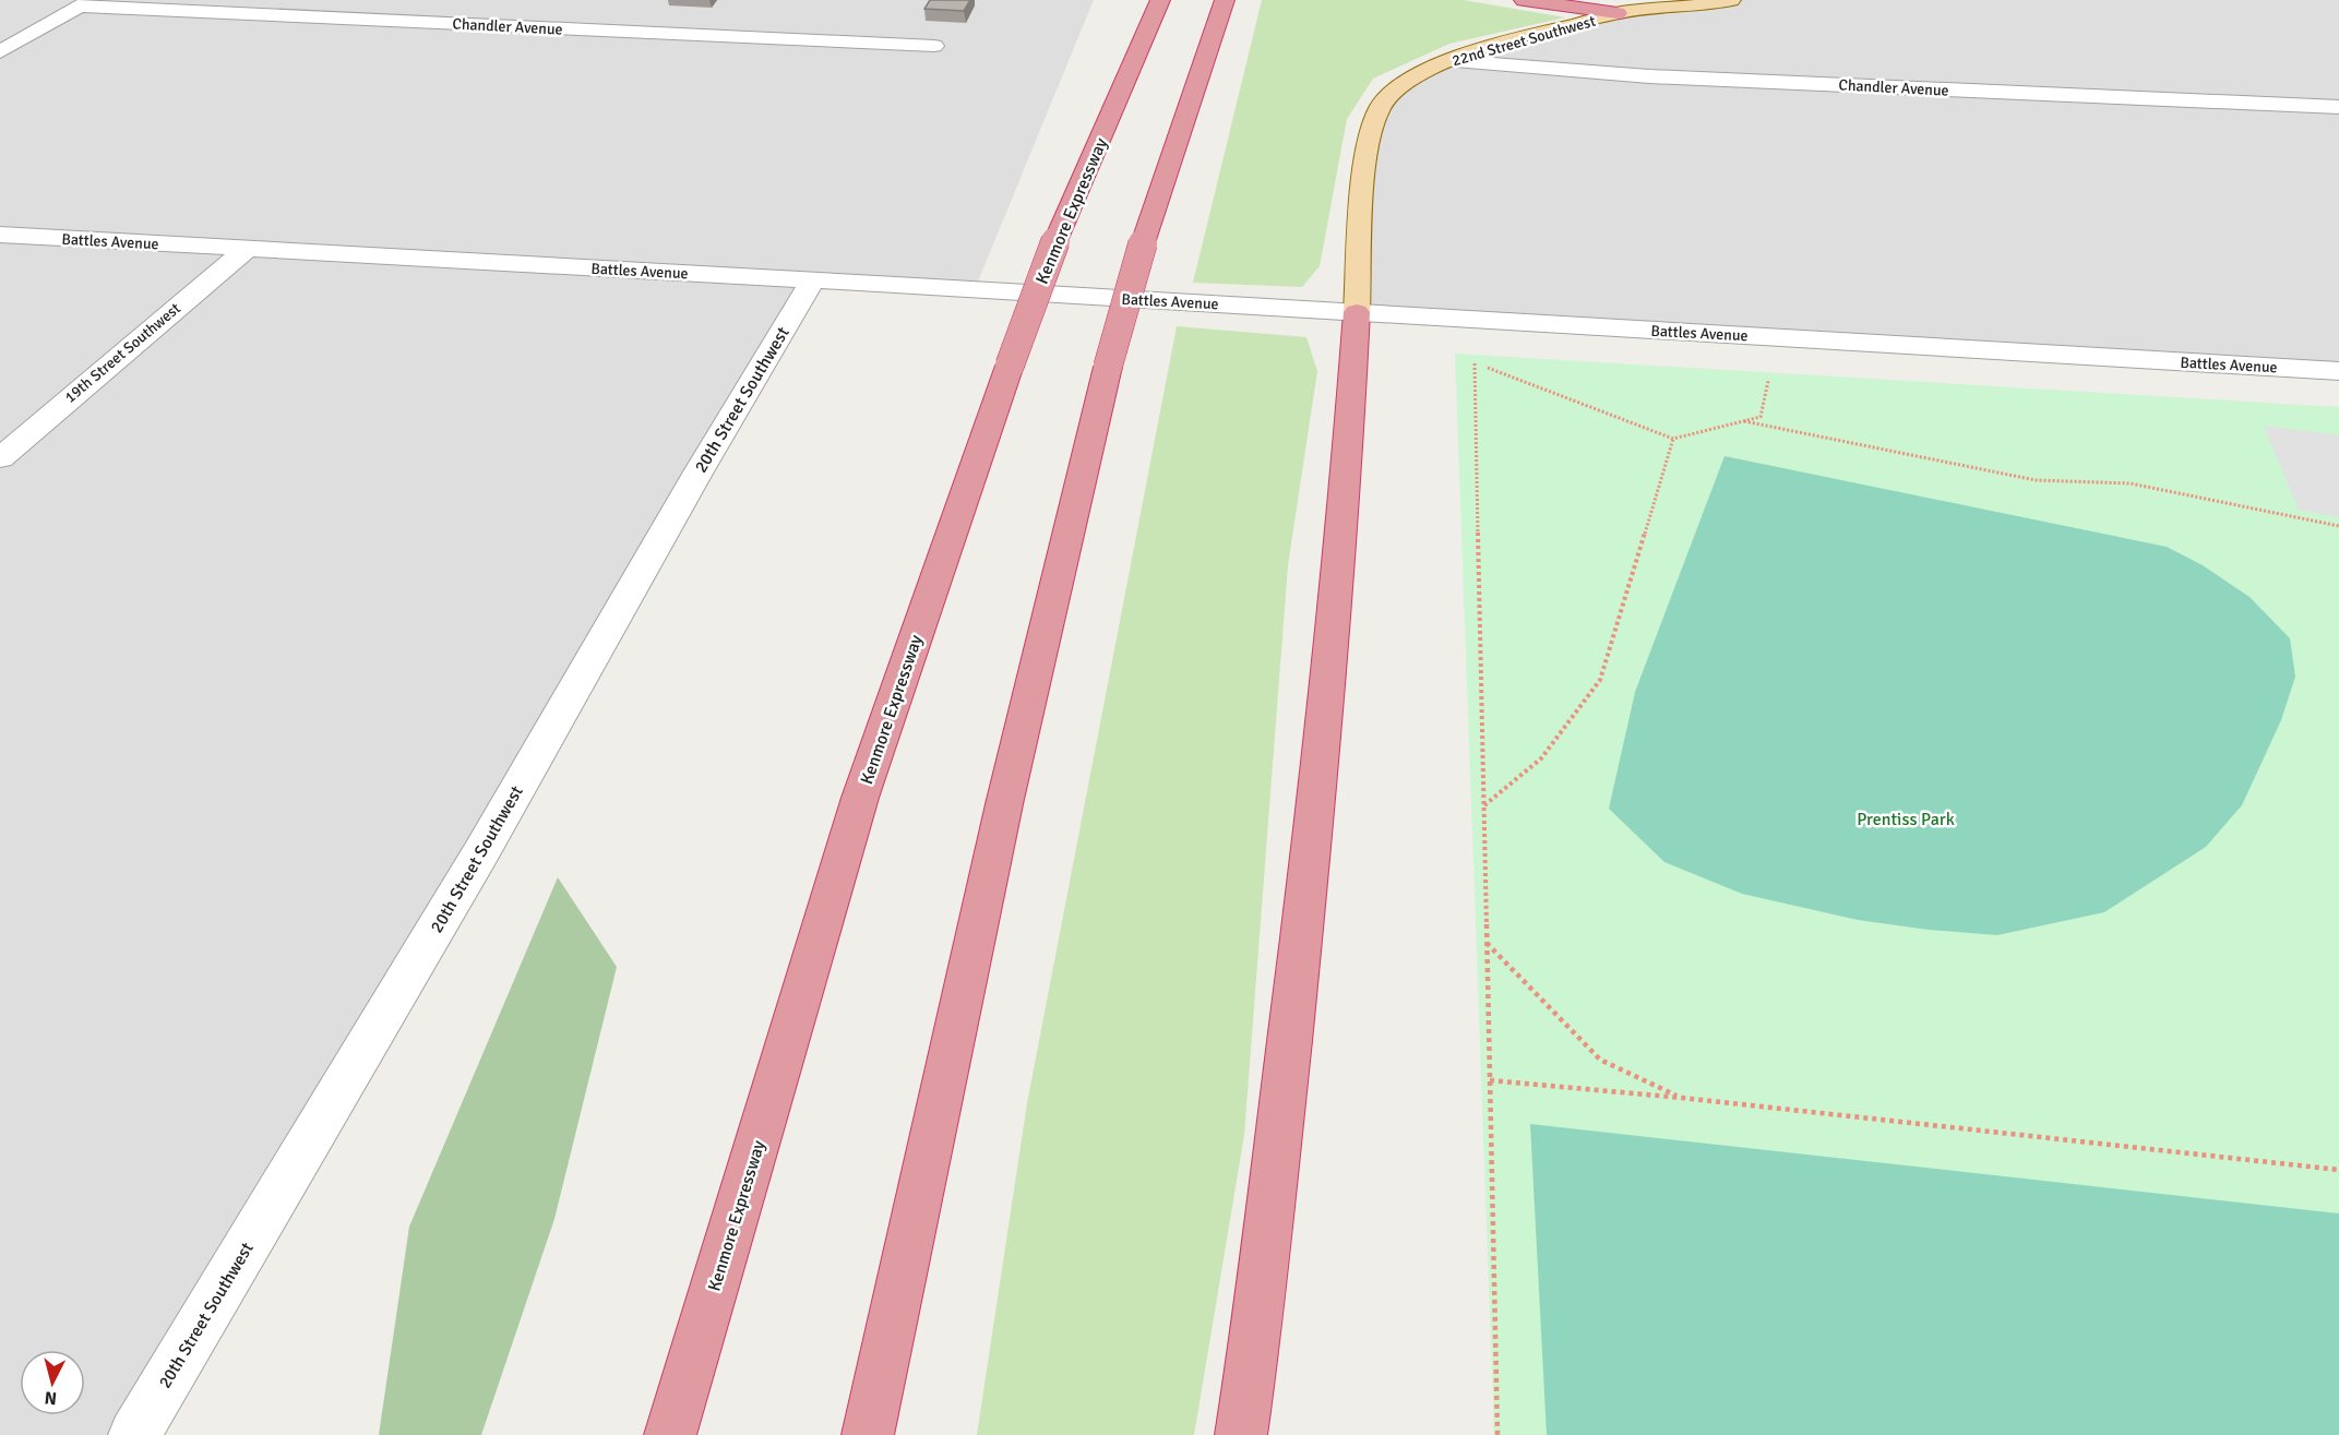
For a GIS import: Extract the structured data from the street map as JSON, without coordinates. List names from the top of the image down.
{
  "streets": {
    "highway": ["Kenmore Expressway"],
    "main road": ["22nd Street Southwest"],
    "street": [
      "Chandler Avenue",
      "Battles Avenue",
      "19th Street Southwest",
      "20th Street Southwest"
    ]
  },
  "crossings": [
    ["Chandler Avenue", "22nd Street Southwest"],
    ["22nd Street Southwest", "Battles Avenue"],
    ["Battles Avenue", "19th Street Southwest"],
    ["Battles Avenue", "20th Street Southwest"]
  ],
  "parks": ["Prentiss Park"],
  "north": "bottom"
}
